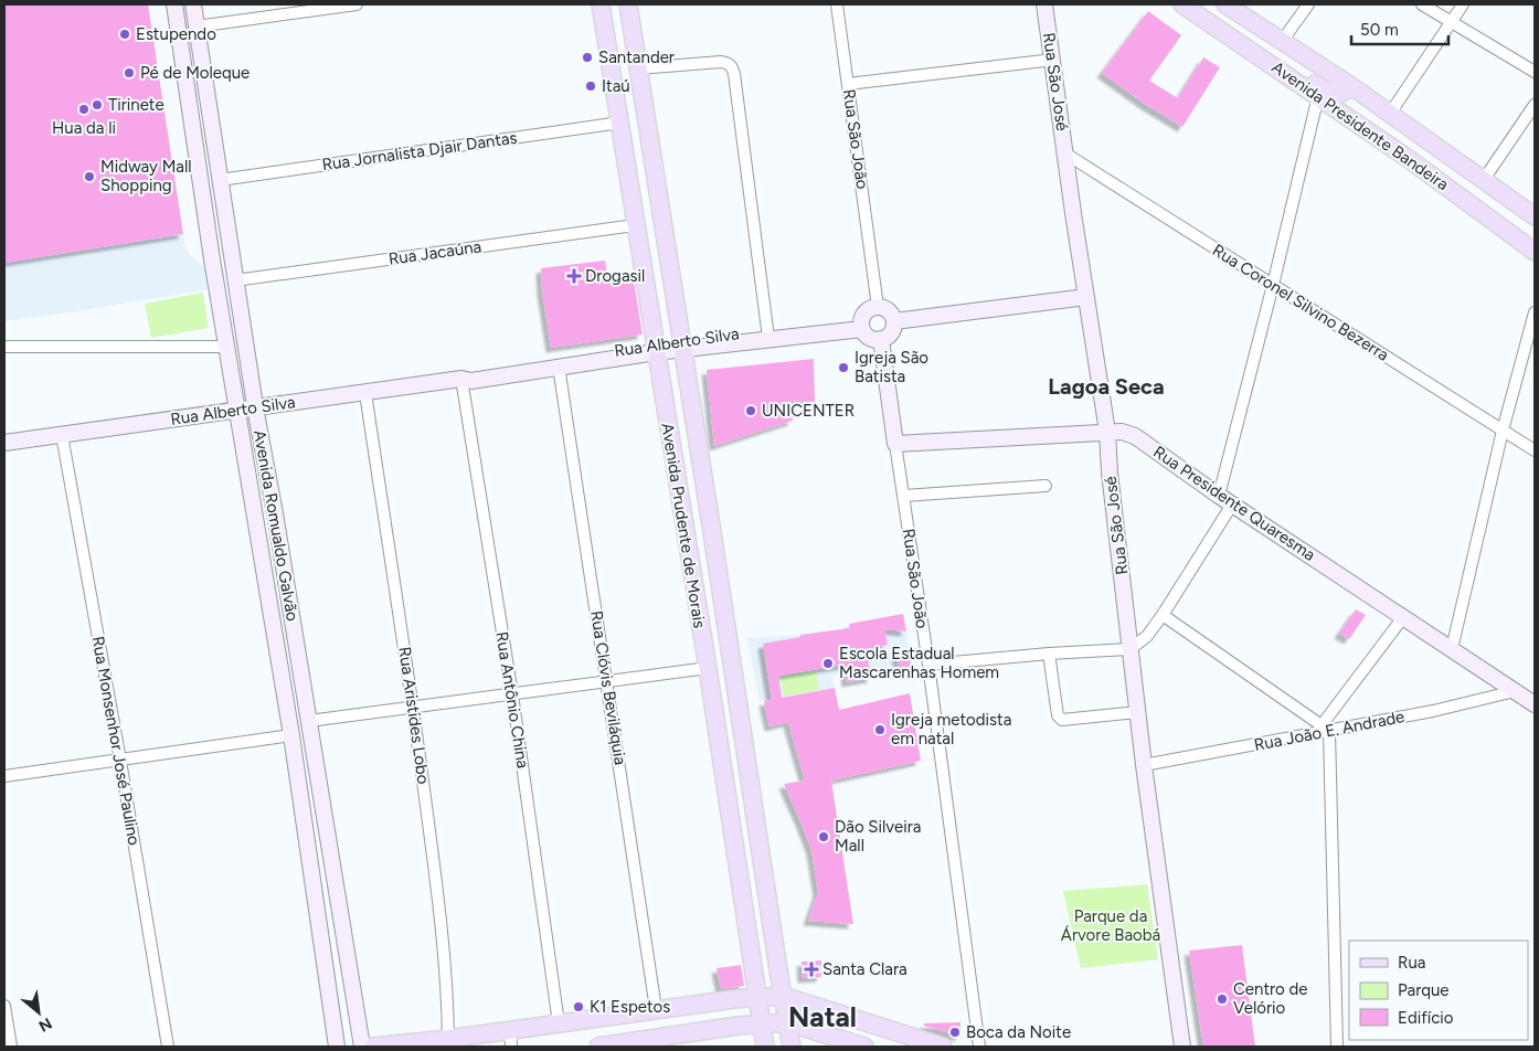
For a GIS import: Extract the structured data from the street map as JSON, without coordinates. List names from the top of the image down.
{
  "streets": {
    "main road": [
      "Rua São José",
      "Avenida Presidente Bandeira",
      "Rua São João",
      "Rua Alberto Silva",
      "Rua Presidente Quaresma",
      "Avenida Romualdo Galvão",
      "Avenida Prudente de Morais"
    ],
    "street": [
      "Rua Jornalista Djair Dantas",
      "Rua Jacaúna",
      "Rua Coronel Silvino Bezerra",
      "Rua Clóvis Beviláquia",
      "Rua Antônio China",
      "Rua Aristides Lobo",
      "Rua João E. Andrade",
      "Rua Monsenhor José Paulino"
    ]
  },
  "crossings": [
    ["Rua São José", "Rua Coronel Silvino Bezerra"],
    ["Rua São José", "Rua Presidente Quaresma"],
    ["Rua São José", "Rua João E. Andrade"],
    ["Rua São João", "Rua Alberto Silva"],
    ["Rua São João", "Rua Presidente Quaresma"],
    ["Rua Jornalista Djair Dantas", "Avenida Romualdo Galvão"],
    ["Rua Jornalista Djair Dantas", "Avenida Prudente de Morais"],
    ["Rua Jacaúna", "Avenida Romualdo Galvão"],
    ["Rua Jacaúna", "Avenida Prudente de Morais"],
    ["Rua Alberto Silva", "Avenida Romualdo Galvão"],
    ["Rua Alberto Silva", "Avenida Prudente de Morais"],
    ["Rua Alberto Silva", "Rua Clóvis Beviláquia"],
    ["Rua Alberto Silva", "Rua Antônio China"],
    ["Rua Alberto Silva", "Rua Aristides Lobo"],
    ["Rua Alberto Silva", "Rua Monsenhor José Paulino"],
    ["Rua Presidente Quaresma", "Rua João E. Andrade"]
  ],
  "districts": ["Lagoa Seca", "Natal"],
  "parks": ["Parque da Árvore Baobá"],
  "places": {
    "other": [
      "Estupendo",
      "Santander",
      "Pé de Moleque",
      "Itaú",
      "Tirinete",
      "Hua da li",
      "Midway Mall Shopping",
      "Igreja São Batista",
      "UNICENTER",
      "Escola Estadual Mascarenhas Homem",
      "Igreja metodista em natal",
      "Dão Silveira Mall",
      "Centro de Velório",
      "K1 Espetos",
      "Boca da Noite"
    ],
    "health": ["Drogasil", "Santa Clara"]
  },
  "legend": ["Rua", "Parque", "Edifício"],
  "scale_bar": "50 m",
  "north": "bottom right"
}
